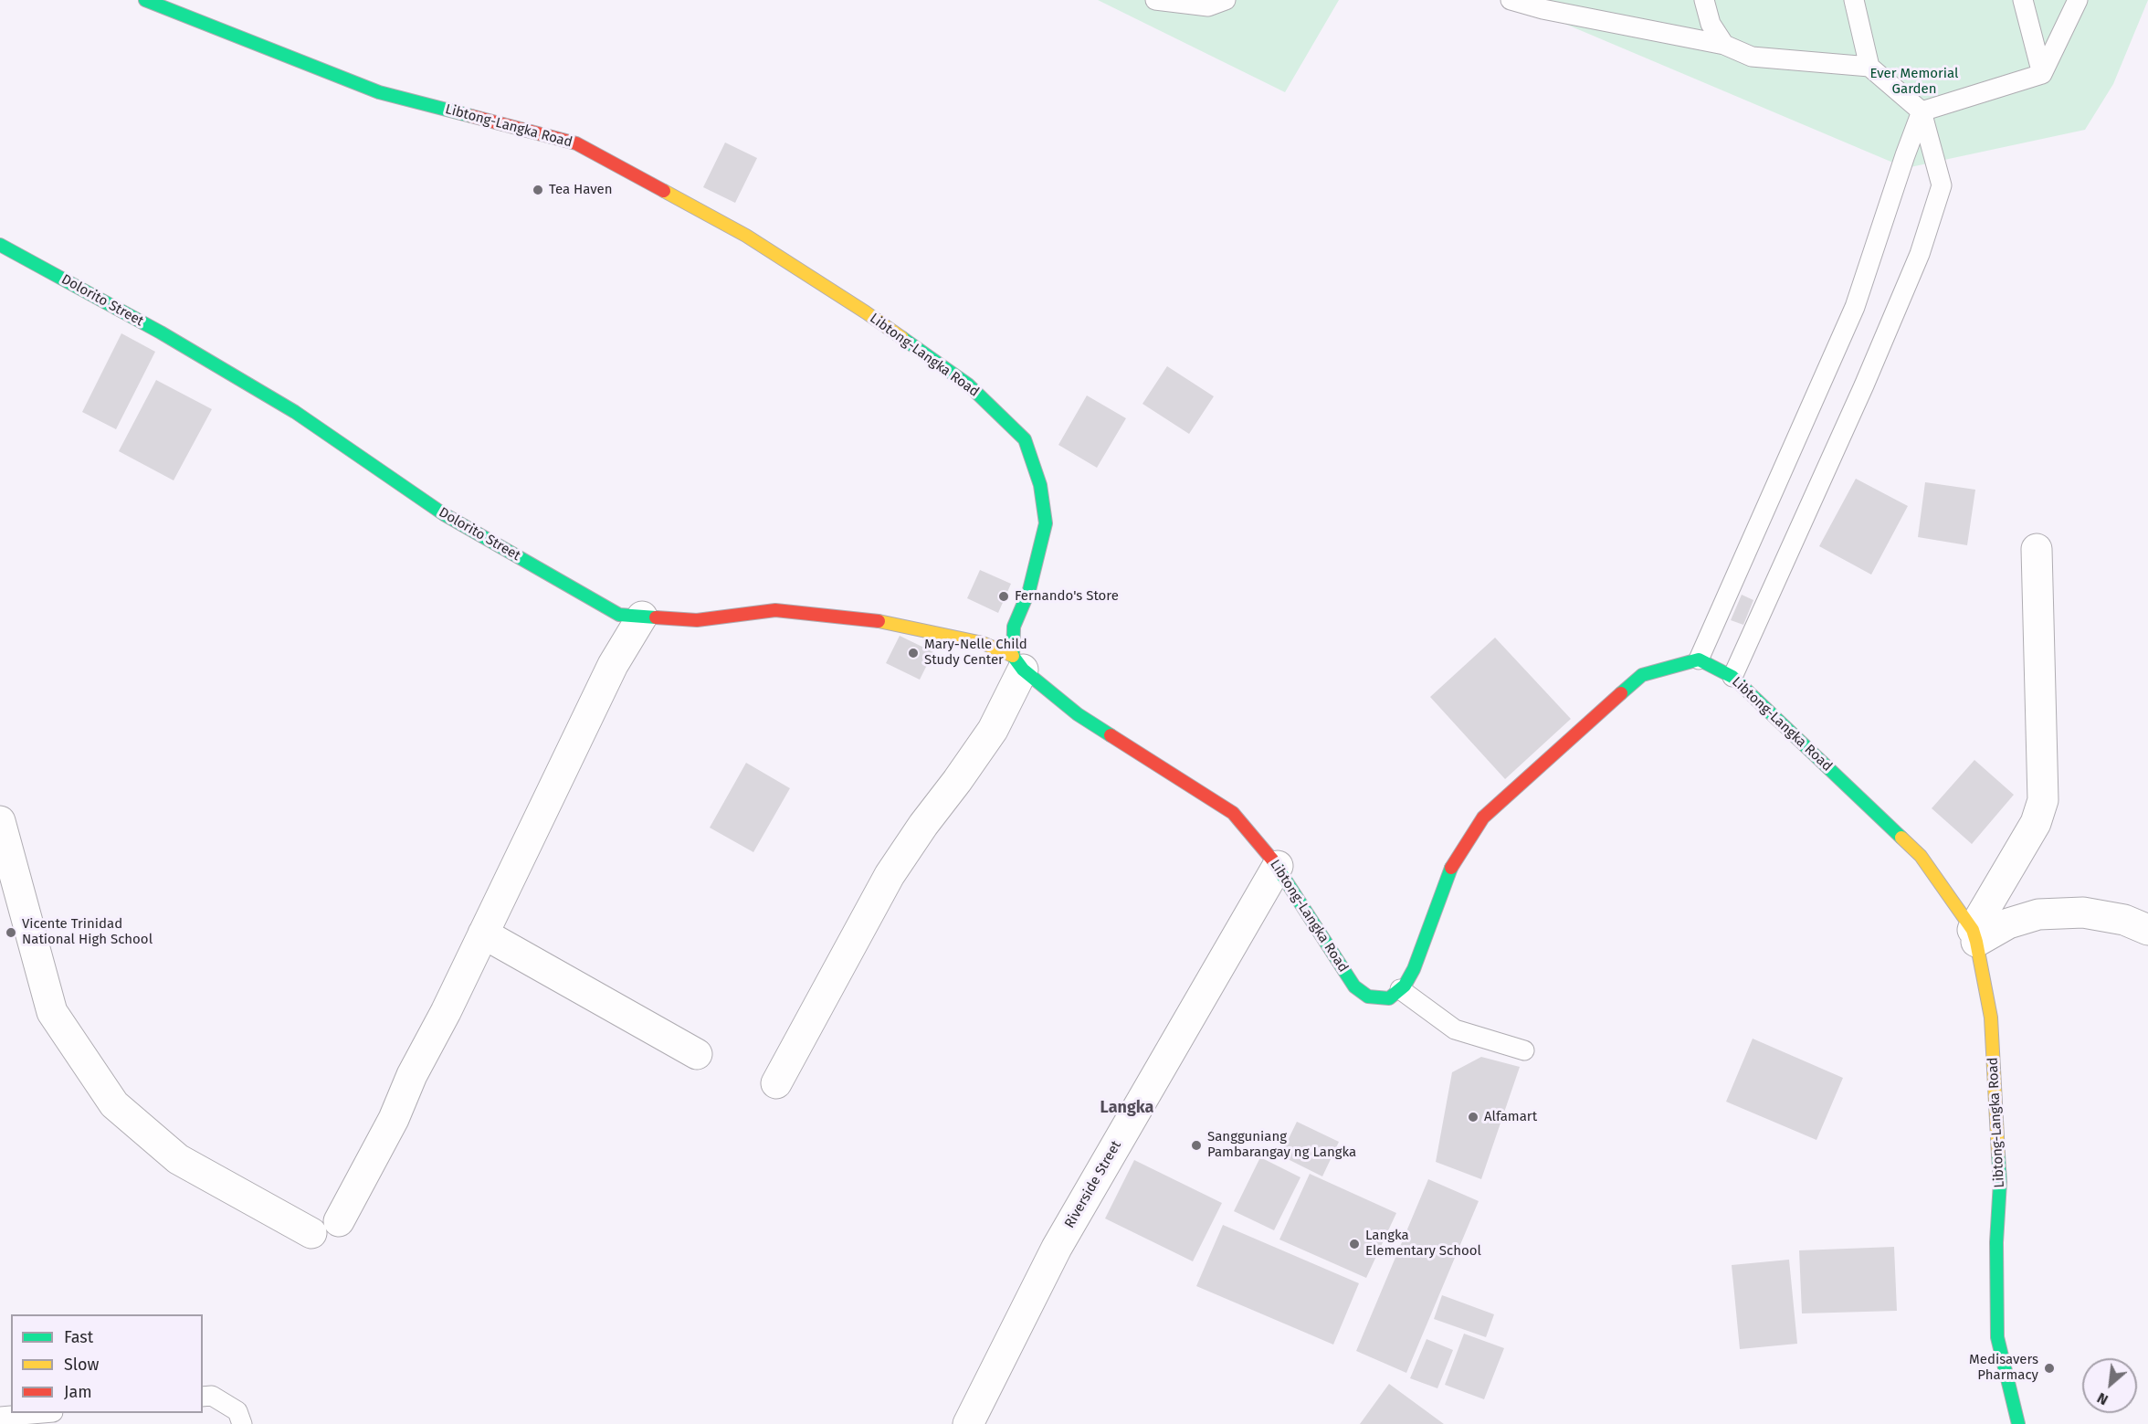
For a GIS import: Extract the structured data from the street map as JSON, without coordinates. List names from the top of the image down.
{
  "streets": {
    "main road": ["Libtong-Langka Road", "Dolorito Street"],
    "street": ["Riverside Street"]
  },
  "crossings": [
    ["Libtong-Langka Road", "Dolorito Street"],
    ["Libtong-Langka Road", "Riverside Street"]
  ],
  "districts": ["Langka"],
  "parks": ["Ever Memorial Garden"],
  "places": [
    "Tea Haven",
    "Fernando's Store",
    "Mary-Nelle Child Study Center",
    "Vicente Trinidad National High School",
    "Alfamart",
    "Sangguniang Pambarangay ng Langka",
    "Langka Elementary School",
    "Medisavers Pharmacy"
  ],
  "legend": ["Fast", "Slow", "Jam"],
  "north": "bottom left"
}
